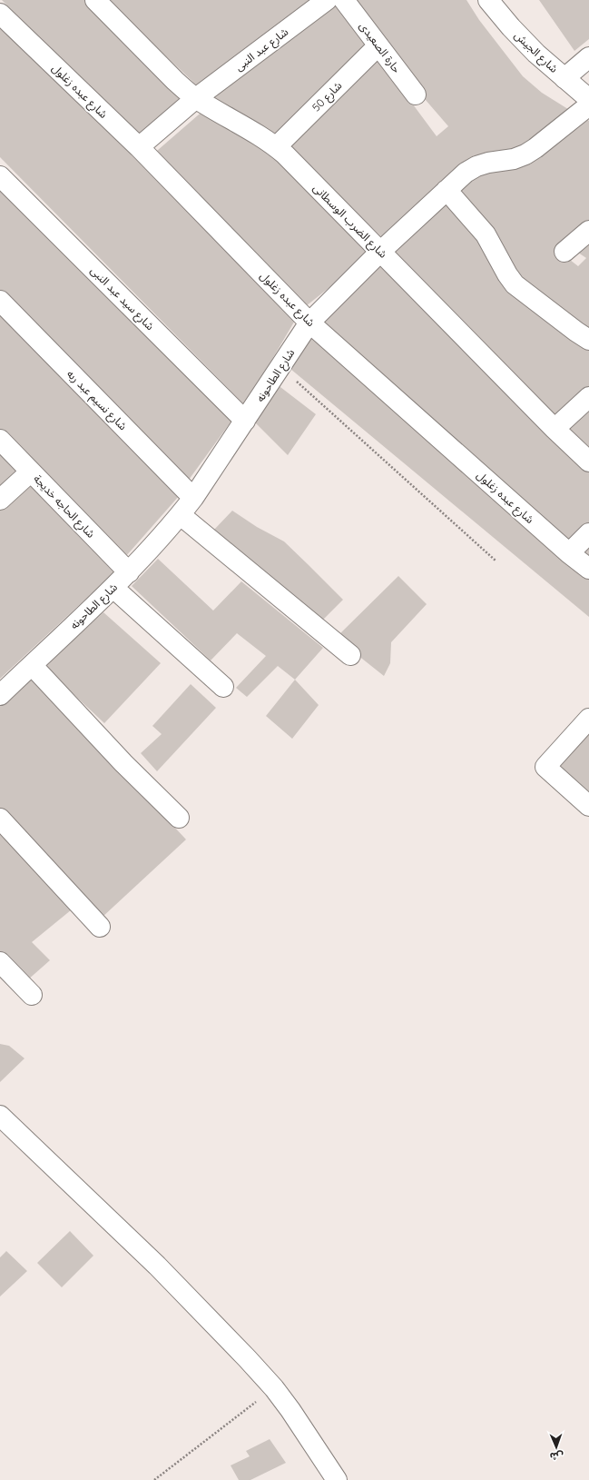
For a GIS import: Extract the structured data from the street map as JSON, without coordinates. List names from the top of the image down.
{
  "streets": {
    "street": [
      "حارة الصعيدى",
      "شارع عبد النبى",
      "شارع الجيش",
      "شارع عبده زغلول",
      "شارع 50",
      "شارع الضرب الوسطانى",
      "شارع سيد عبد النبى",
      "شارع الطاحونه",
      "شارع نسيم عبد ربه",
      "شارع الحاجه خديجة"
    ]
  },
  "crossings": [
    ["حارة الصعيدى", "شارع 50"],
    ["شارع عبد النبى", "شارع عبده زغلول"],
    ["شارع عبد النبى", "شارع الضرب الوسطانى"],
    ["شارع عبده زغلول", "شارع الطاحونه"],
    ["شارع 50", "شارع الضرب الوسطانى"],
    ["شارع الضرب الوسطانى", "شارع الطاحونه"],
    ["شارع سيد عبد النبى", "شارع الطاحونه"],
    ["شارع الطاحونه", "شارع نسيم عبد ربه"],
    ["شارع الطاحونه", "شارع الحاجه خديجة"]
  ],
  "north": "bottom"
}
